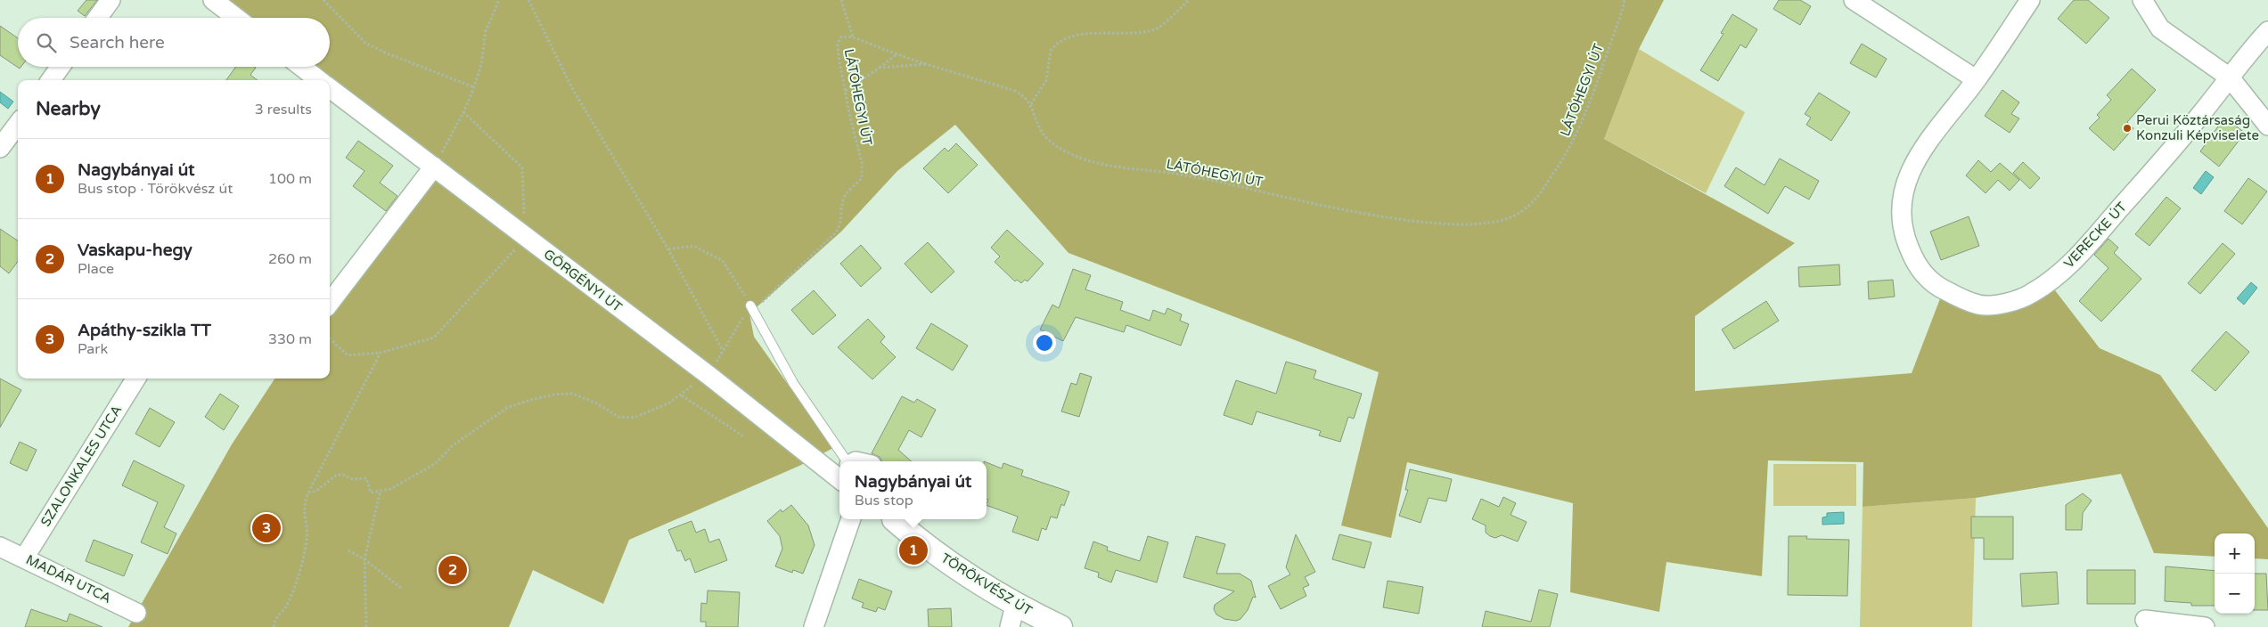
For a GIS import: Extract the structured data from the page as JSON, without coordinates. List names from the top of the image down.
{
  "streets": {
    "street": [
      "VERECKE ÚT",
      "GÖRGÉNYI ÚT",
      "SZALONKALES UTCA",
      "MADÁR UTCA",
      "TÖRÖKVÉSZ ÚT"
    ],
    "path": ["LÁTÓHEGYI ÚT"]
  },
  "crossings": [
    ["SZALONKALES UTCA", "MADÁR UTCA"]
  ],
  "places": ["Perui Köztársaság Konzuli Képviselete"],
  "page": {
    "search": "Search here",
    "heading": ["Nearby", "3 results"],
    "list": [
      {
        "mark": "1",
        "name": "Nagybányai út",
        "note": "Bus stop · Törökvész út",
        "value": "100 m"
      },
      {
        "mark": "2",
        "name": "Vaskapu-hegy",
        "note": "Place",
        "value": "260 m"
      },
      {
        "mark": "3",
        "name": "Apáthy-szikla TT",
        "note": "Park",
        "value": "330 m"
      }
    ],
    "popup": ["Nagybányai út", "Bus stop"],
    "pins": ["3", "1", "2"],
    "map_buttons": ["+", "−"]
  }
}
